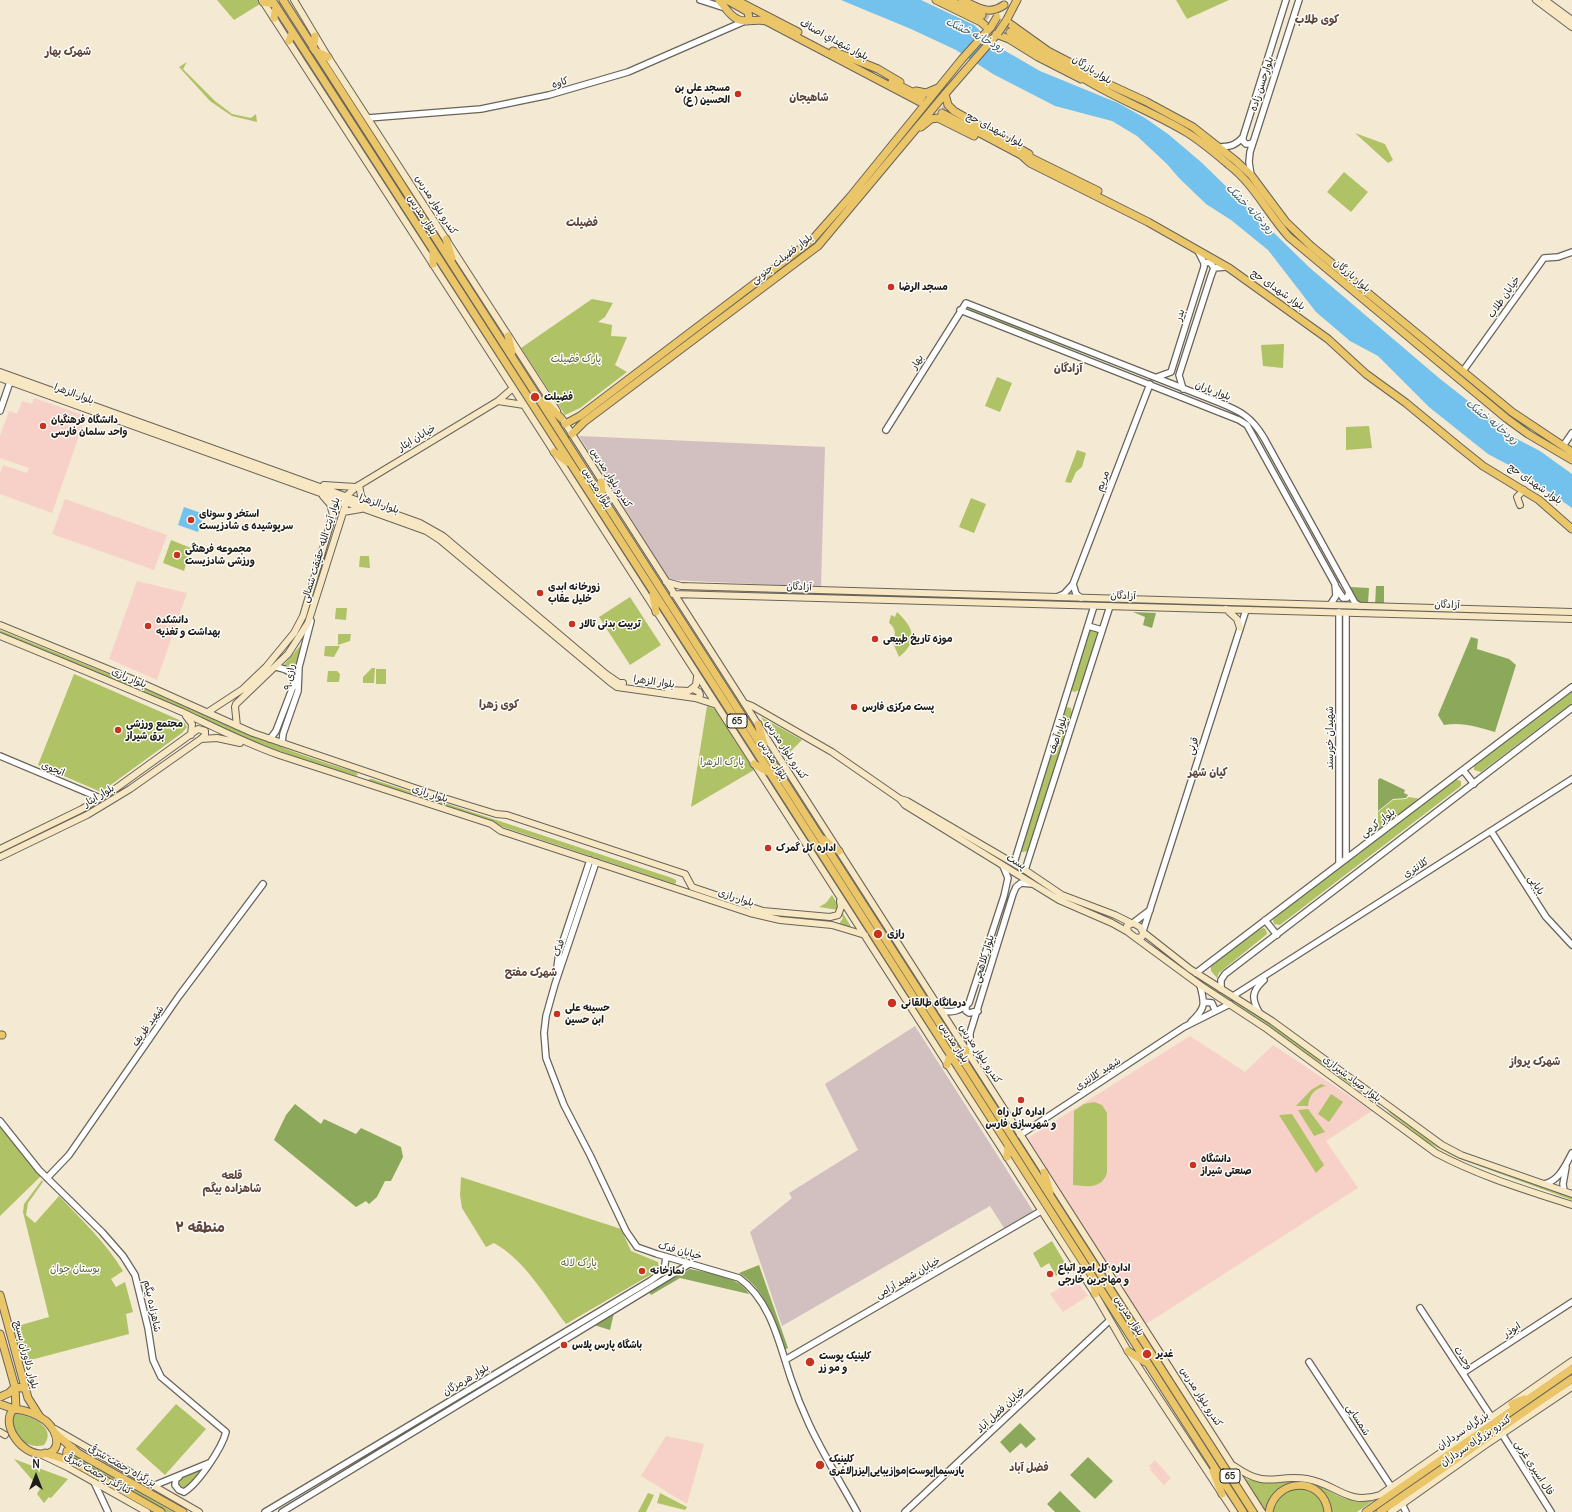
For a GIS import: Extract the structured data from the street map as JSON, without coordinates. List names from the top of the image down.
{
  "streets": {
    "main road": [
      "بلوار شهداي اصناف",
      "بلوار بازرگان",
      "بلوار شهدای حج",
      "کندرو بلوار مدرس",
      "بلوار مدرس",
      "بلوار فضیلت جنوبی",
      "بلوار الزهرا",
      "خیابان ایثار",
      "بلوار آیت الله حقیقت شمالی",
      "آزادگان",
      "بلوار رازی",
      "65",
      "بلوار ایثار",
      "پست",
      "بلوار صیاد شیرازی",
      "بلوار دلاوران بسیج",
      "بزرگراه سرداران",
      "کندرو بزرگراه سرداران",
      "بزرگراه رحمت شرقی",
      "کنارگذر رحمت شرقی"
    ],
    "street": [
      "کاوه",
      "بلوارحسن زاده",
      "خیابان طلاب",
      "بدر",
      "بهار",
      "بلوار باران",
      "مریم",
      "رازی ۹",
      "بلوار آصف",
      "شهیدان خورسند",
      "قرنی",
      "انجوی",
      "بلوار کرمی",
      "کلانتری",
      "بابایی",
      "فدک",
      "بلوار کلاهچی",
      "شهید ظریف",
      "شهید کلانتری",
      "خیابان فدک",
      "خیابان شهید آرامی",
      "شاهزاده بیگم",
      "ابوذر",
      "وحدت",
      "بلوار هرمزگان",
      "خیابان فضل آباد",
      "شمسایی",
      "فال اسیری غربی"
    ]
  },
  "crossings": [
    ["بلوار شهداي اصناف", "کاوه"],
    ["بلوار بازرگان", "بلوارحسن زاده"],
    ["بلوار بازرگان", "خیابان طلاب"],
    ["کاوه", "کندرو بلوار مدرس"],
    ["کندرو بلوار مدرس", "بلوار مدرس"],
    ["کندرو بلوار مدرس", "بلوار فضیلت جنوبی"],
    ["کندرو بلوار مدرس", "آزادگان"],
    ["کندرو بلوار مدرس", "پست"],
    ["کندرو بلوار مدرس", "بلوار کلاهچی"],
    ["کندرو بلوار مدرس", "شهید کلانتری"],
    ["کندرو بلوار مدرس", "کندرو بزرگراه سرداران"],
    ["بهار", "بلوار باران"],
    ["بلوار باران", "مریم"],
    ["بلوار باران", "آزادگان"],
    ["بلوار الزهرا", "خیابان ایثار"],
    ["بلوار الزهرا", "بلوار آیت الله حقیقت شمالی"],
    ["خیابان ایثار", "بلوار آیت الله حقیقت شمالی"],
    ["بلوار آیت الله حقیقت شمالی", "رازی ۹"],
    ["بلوار آیت الله حقیقت شمالی", "بلوار رازی"],
    ["آزادگان", "بلوار آصف"],
    ["آزادگان", "شهیدان خورسند"],
    ["آزادگان", "قرنی"],
    ["رازی ۹", "بلوار رازی"],
    ["بلوار رازی", "فدک"],
    ["بلوار آصف", "پست"],
    ["شهیدان خورسند", "بلوار کرمی"],
    ["قرنی", "پست"],
    ["قرنی", "بلوار صیاد شیرازی"],
    ["انجوی", "بلوار ایثار"],
    ["بلوار کرمی", "بلوار صیاد شیرازی"],
    ["پست", "بلوار کلاهچی"],
    ["پست", "بلوار صیاد شیرازی"],
    ["کلانتری", "بابایی"],
    ["کلانتری", "بلوار صیاد شیرازی"],
    ["فدک", "خیابان فدک"],
    ["شهید ظریف", "شاهزاده بیگم"],
    ["خیابان فدک", "خیابان شهید آرامی"],
    ["خیابان فدک", "بلوار هرمزگان"],
    ["ابوذر", "وحدت"],
    ["بلوار دلاوران بسیج", "بزرگراه رحمت شرقی"],
    ["وحدت", "کندرو بزرگراه سرداران"],
    ["شمسایی", "کندرو بزرگراه سرداران"],
    ["بزرگراه سرداران", "کندرو بزرگراه سرداران"],
    ["کندرو بزرگراه سرداران", "فال اسیری غربی"],
    ["بزرگراه رحمت شرقی", "کنارگذر رحمت شرقی"]
  ],
  "districts": [
    "کوی طلاب",
    "شهرک بهار",
    "شاهیجان",
    "فضیلت",
    "آزادگان",
    "کوی زهرا",
    "کیان شهر",
    "شهرک مفتح",
    "شهرک پرواز",
    "قلعه شاهزاده بیگم",
    "منطقه ۲",
    "فضل آباد"
  ],
  "water": ["رودخانه خشک"],
  "parks": [
    "پارک فضیلت",
    "پارک الزهرا",
    "پارک لاله",
    "بوستان جوان"
  ],
  "places": [
    "مسجد علی بن الحسین ( ع)",
    "مسجد الرضا",
    "فضیلت",
    "دانشگاه فرهنگیان واحد سلمان فارسی",
    "استخر و سونای سرپوشیده ی شادزیست",
    "مجموعه فرهنگی ورزشی شادزیست",
    "زورخانه ابدی خلیل عقاب",
    "تربیت بدنی تالار",
    "دانشکده بهداشت و تغذیه",
    "موزه تاریخ طبیعی",
    "پست مرکزی فارس",
    "مجتمع ورزشی برق شیراز",
    "اداره کل گمرک",
    "رازی",
    "درمانگاه طالقانی",
    "حسینه علی ابن حسین",
    "اداره کل راه و شهرسازی فارس",
    "دانشگاه صنعتی شیراز",
    "نمازخانه",
    "اداره کل امور اتباع و مهاجرین خارجی",
    "باشگاه پارس پلاس",
    "غدیر",
    "کلینیک پوست و مو زر",
    "کلینیک پارسیما|پوست|مو|زیبایی|لیزر|لاغری"
  ],
  "north": "top"
}
